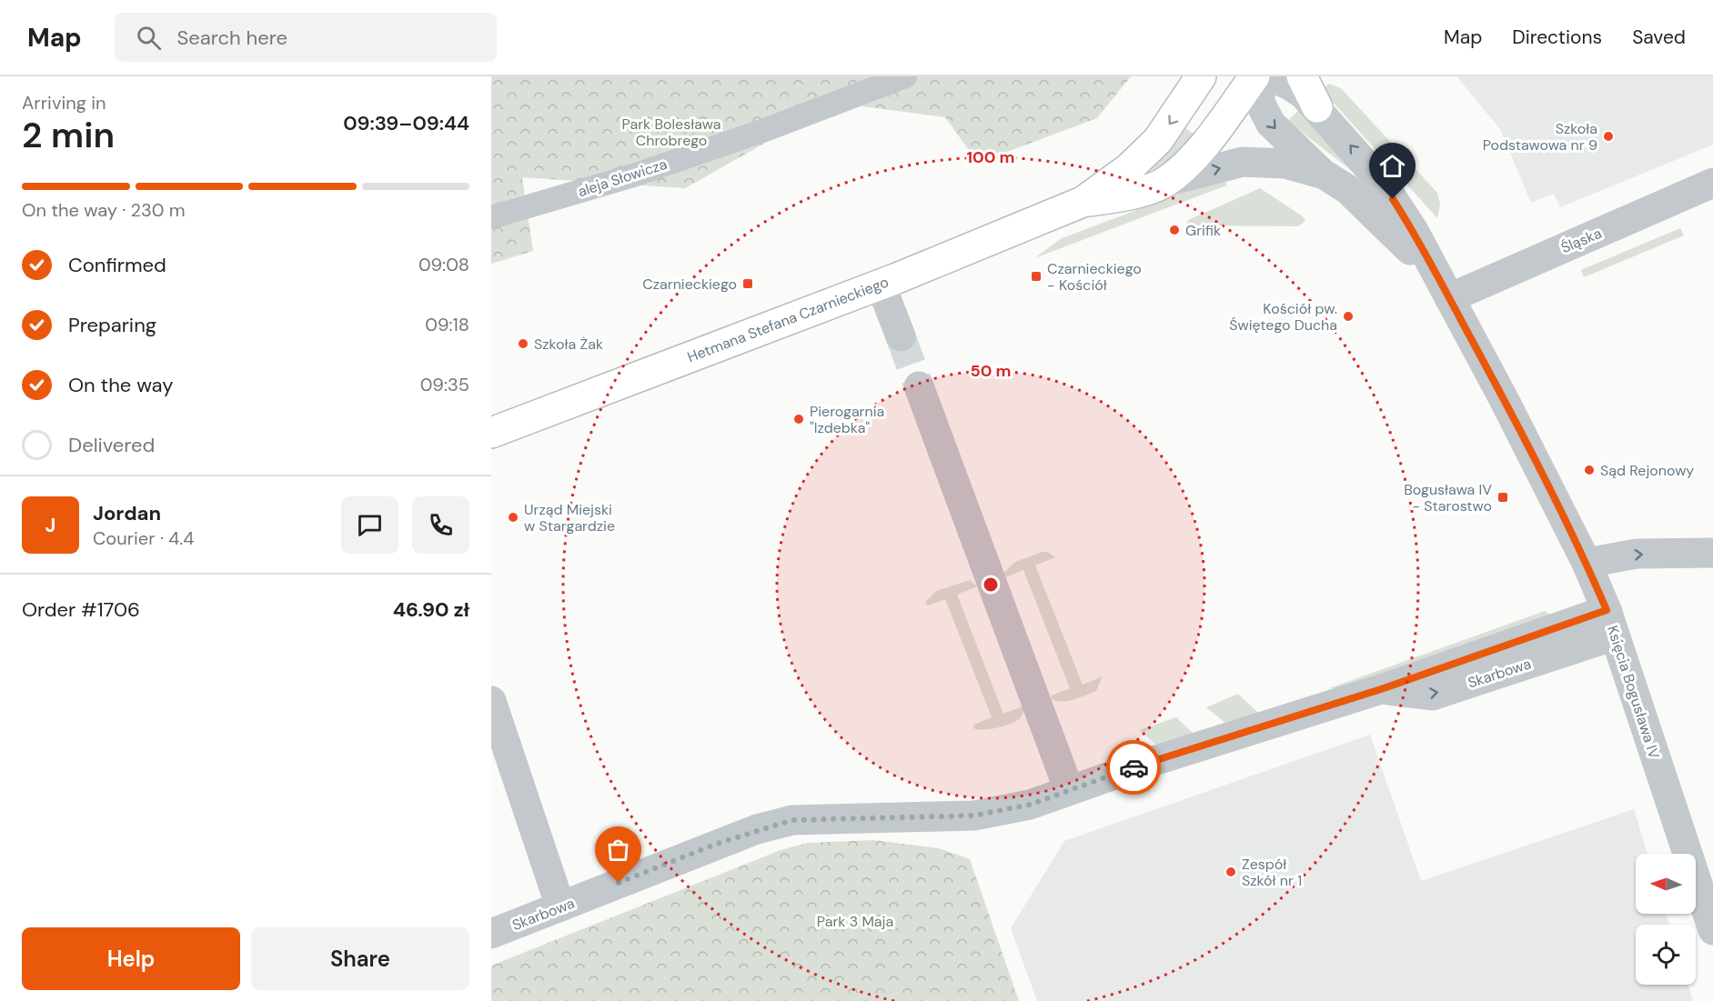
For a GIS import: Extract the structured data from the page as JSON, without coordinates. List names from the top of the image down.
{
  "streets": {
    "main road": ["Hetmana Stefana Czarnieckiego"],
    "street": [
      "aleja Słowicza",
      "Śląska",
      "Skarbowa",
      "Księcia Bogusława IV"
    ]
  },
  "crossings": [
    ["Śląska", "Księcia Bogusława IV"],
    ["Skarbowa", "Księcia Bogusława IV"]
  ],
  "parks": ["Park Bolesława Chrobrego", "Park 3 Maja"],
  "places": {
    "other": [
      "Szkoła Podstawowa nr 9",
      "Grifik",
      "Kościół pw. Świętego Ducha",
      "Szkoła Żak",
      "Pierogarnia \"Izdebka\"",
      "Sąd Rejonowy",
      "Urząd Miejski w Stargardzie",
      "Zespół Szkół nr 1"
    ],
    "transit": ["Czarnieckiego - Kościół", "Czarnieckiego", "Bogusława IV - Starostwo"]
  },
  "north": "left",
  "page": {
    "header": "Map",
    "search": "Search here",
    "nav": ["Map", "Directions", "Saved"],
    "heading": ["2 min", "Arriving in", "09:39–09:44"],
    "panel": [
      "Jordan",
      "Courier · 4.4",
      "Order #1706",
      "46.90 zł"
    ],
    "bar": "On the way · 230 m",
    "list": [
      ["Confirmed", "09:08"],
      ["Preparing", "09:18"],
      ["On the way", "09:35"],
      "Delivered"
    ],
    "round": "J",
    "buttons": ["Help", "Share"]
  },
  "rings": ["100 m", "50 m"]
}
